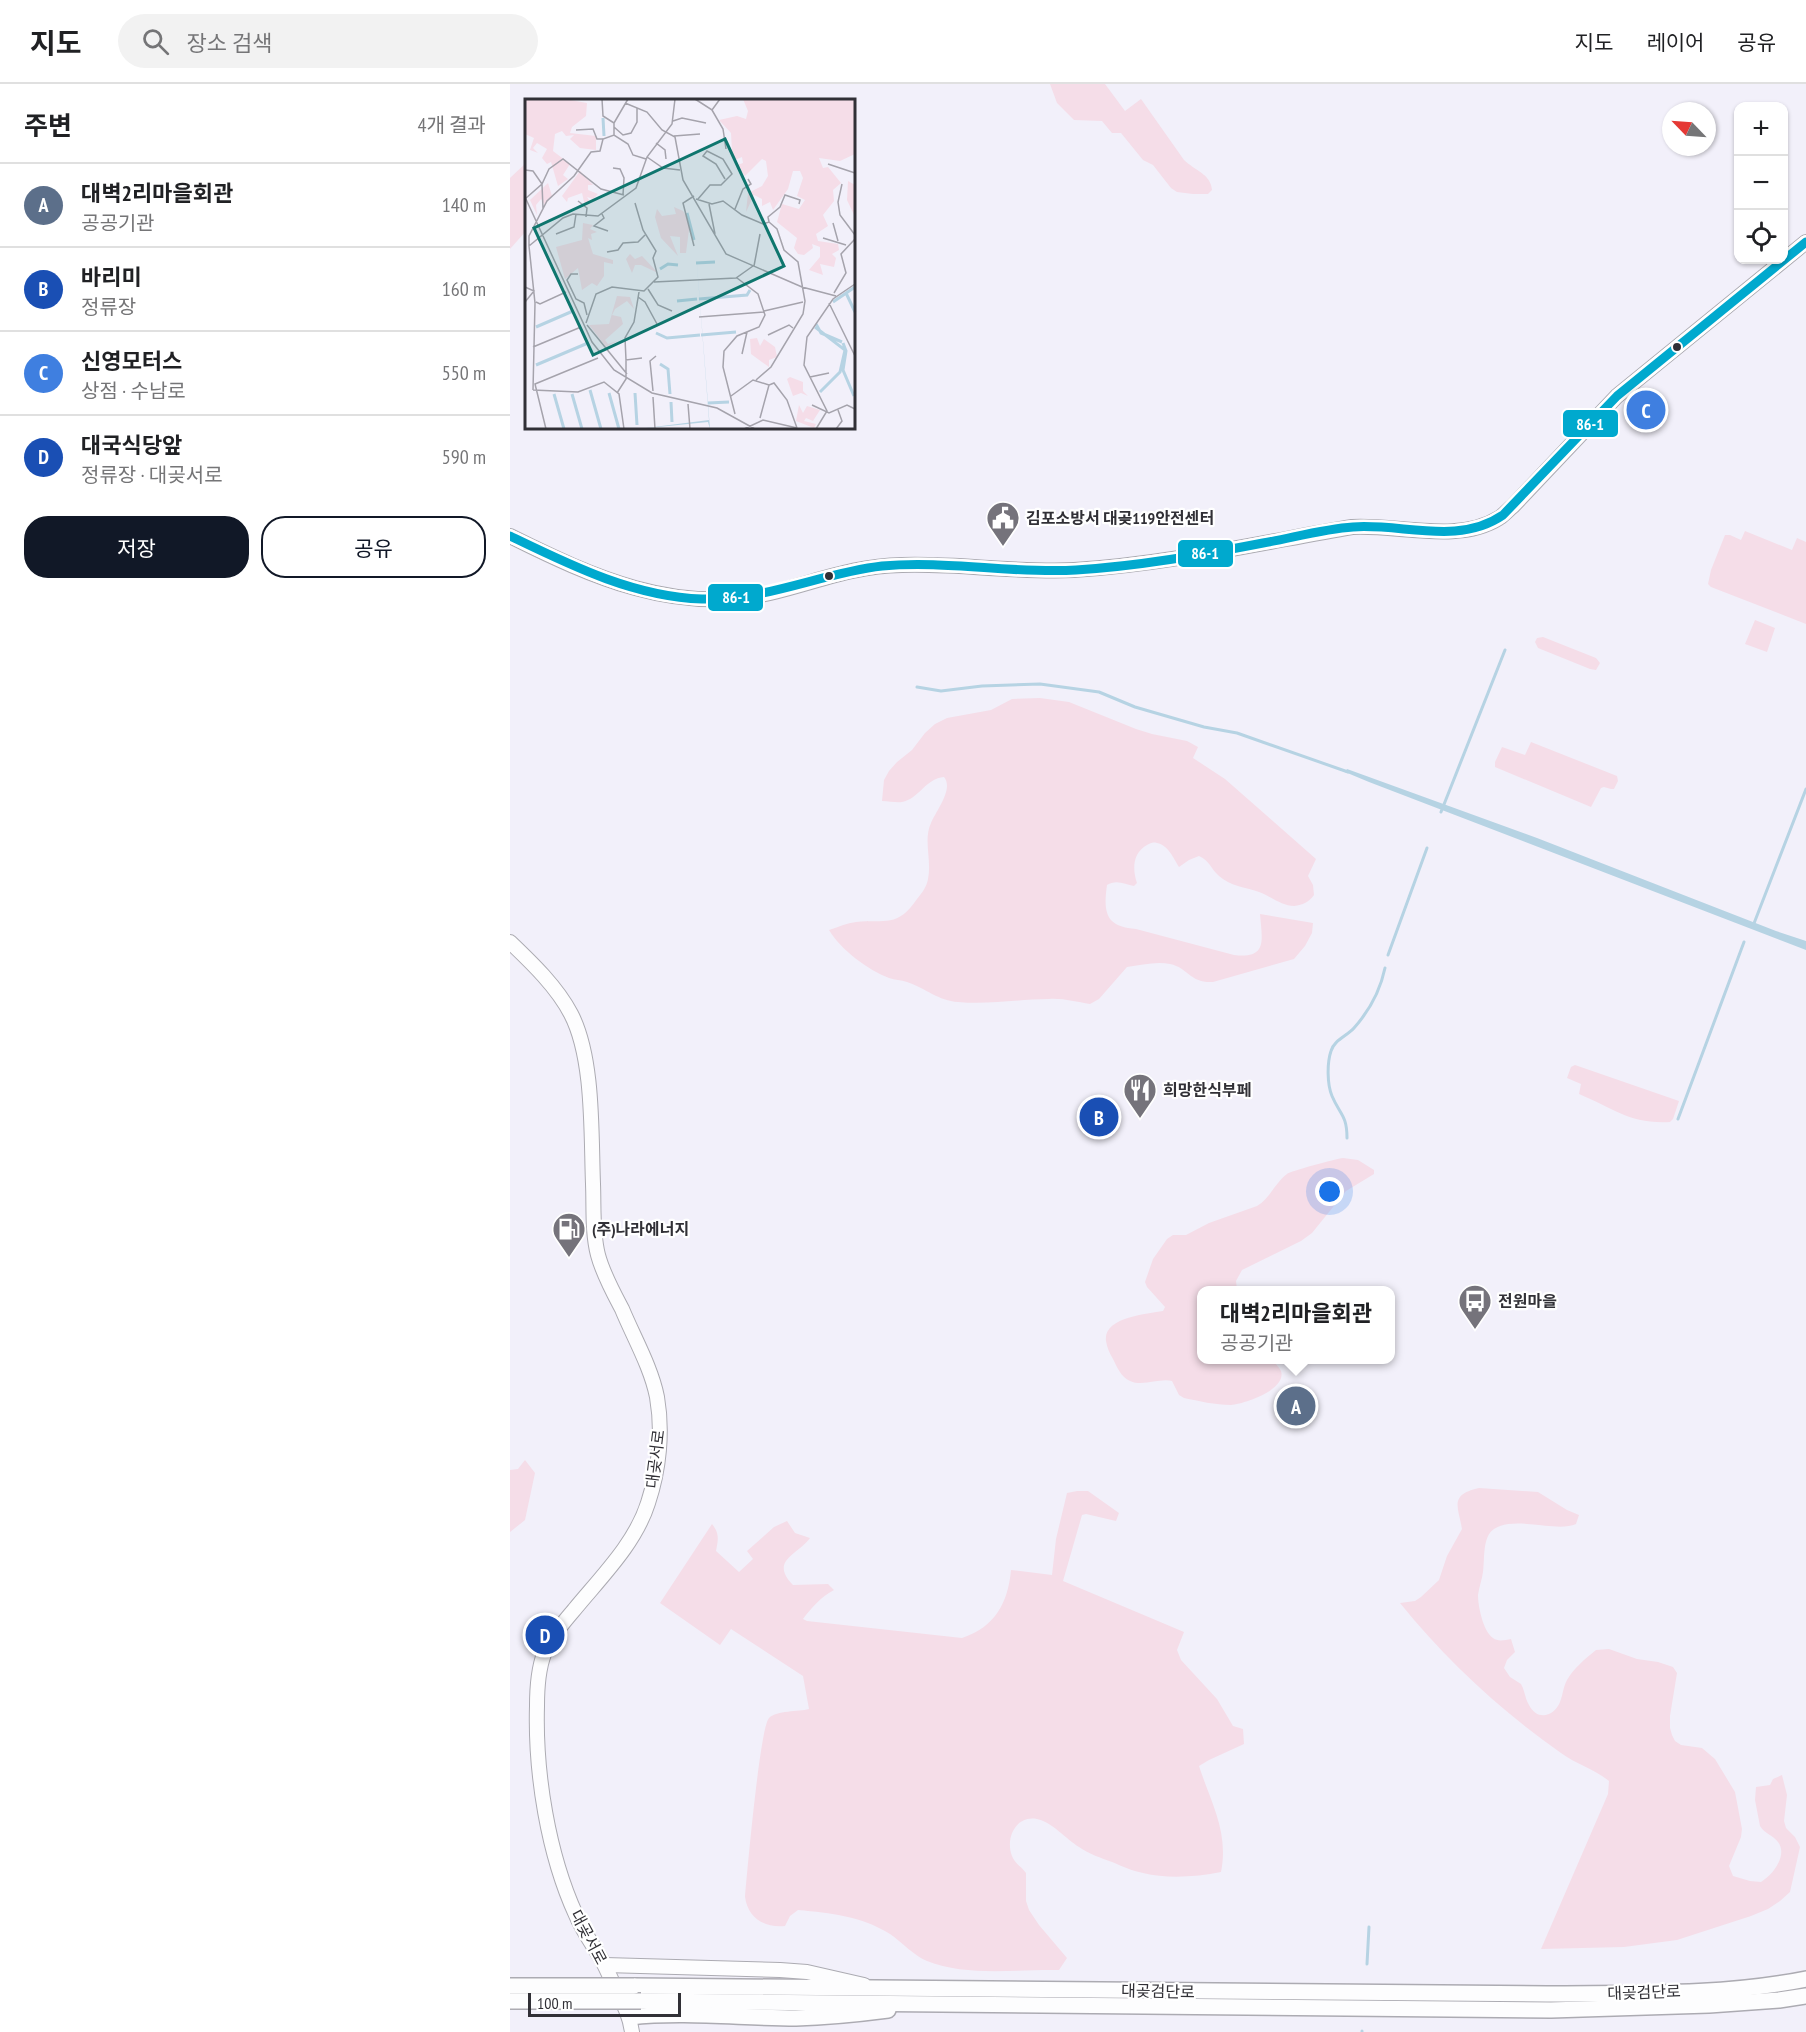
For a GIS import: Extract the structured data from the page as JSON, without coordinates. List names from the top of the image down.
{
  "streets": {
    "main road": ["대곶검단로"],
    "street": ["대곶서로"]
  },
  "places": {
    "public building": ["김포소방서 대곶119안전센터"],
    "restaurant": ["희망한식부페"],
    "fuel station": ["(주)나라에너지"],
    "bus stop": ["전원마을"]
  },
  "lines": ["transit line 86-1"],
  "scale_bar": "100 m",
  "north": "top left",
  "page": {
    "header": "지도",
    "search": "장소 검색",
    "nav": ["지도", "레이어", "공유"],
    "heading": ["주변", "4개 결과"],
    "map_buttons": ["+", "−"],
    "list": [
      {
        "mark": "A",
        "name": "대벽2리마을회관",
        "note": "공공기관",
        "value": "140 m"
      },
      {
        "mark": "B",
        "name": "바리미",
        "note": "정류장",
        "value": "160 m"
      },
      {
        "mark": "C",
        "name": "신영모터스",
        "note": "상점 · 수남로",
        "value": "550 m"
      },
      {
        "mark": "D",
        "name": "대국식당앞",
        "note": "정류장 · 대곶서로",
        "value": "590 m"
      }
    ],
    "pins": [
      "C",
      "B",
      "A",
      "D"
    ],
    "buttons": ["저장", "공유"],
    "popup": ["대벽2리마을회관", "공공기관"],
    "scale": "100 m"
  }
}
